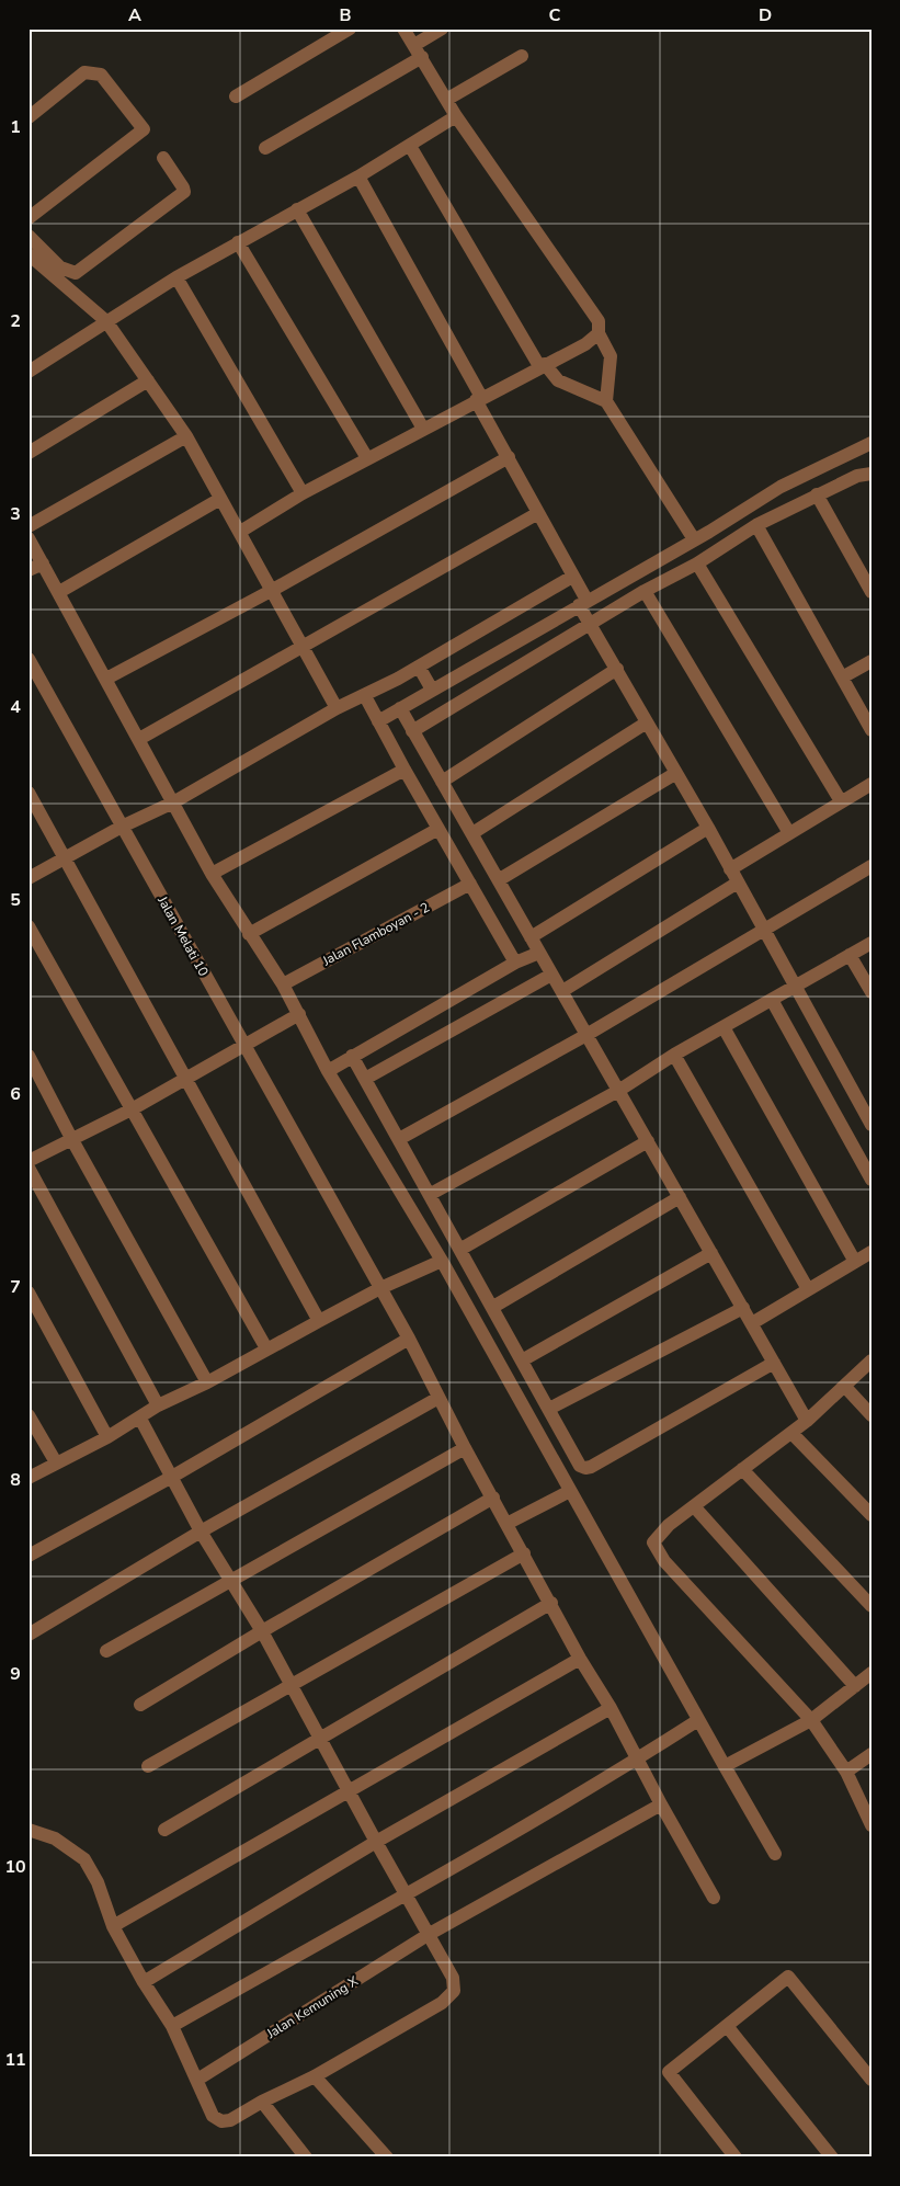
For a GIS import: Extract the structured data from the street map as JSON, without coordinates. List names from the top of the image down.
{
  "streets": {
    "street": ["Jalan Flamboyan - 2", "Jalan Melati 10", "Jalan Kemuning X"]
  },
  "crossings": [
    ["Jalan Melati 10", "Jalan Kemuning X"]
  ],
  "grid": {
    "columns": [
      "A",
      "B",
      "C",
      "D"
    ],
    "rows": [
      "1",
      "2",
      "3",
      "4",
      "5",
      "6",
      "7",
      "8",
      "9",
      "10",
      "11"
    ]
  }
}
